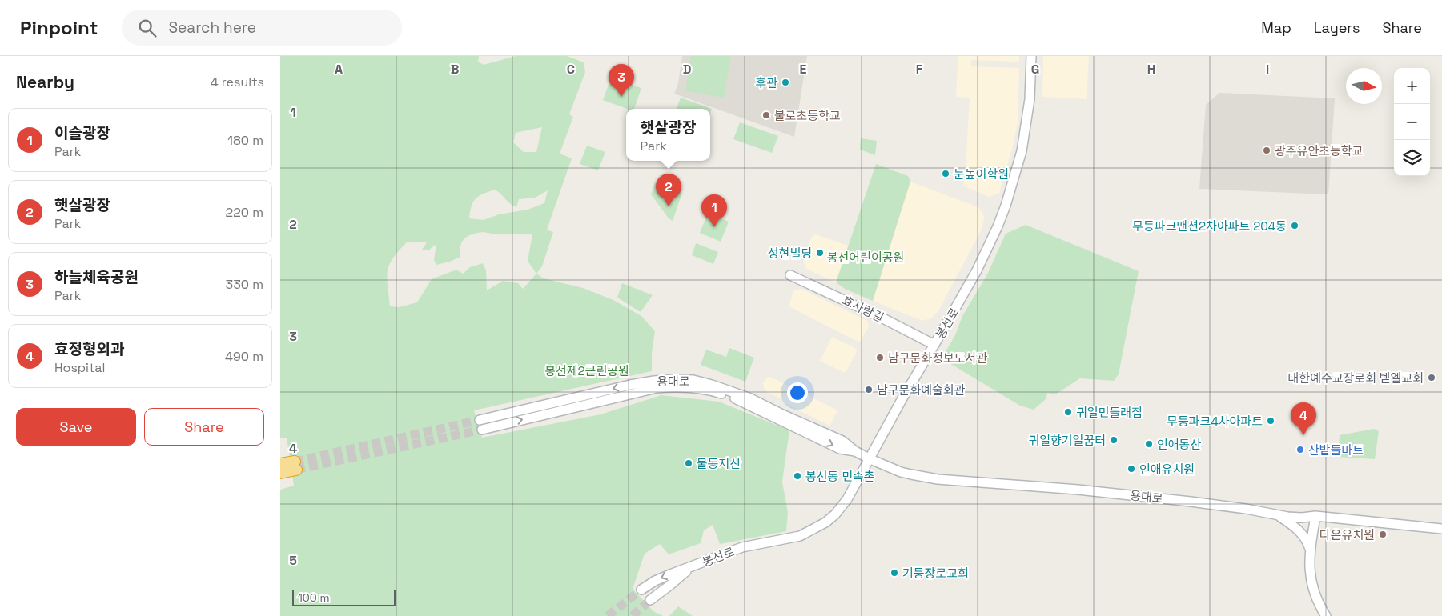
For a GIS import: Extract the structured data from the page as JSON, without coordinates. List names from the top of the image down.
{
  "streets": {
    "street": ["효사랑길", "봉선로", "용대로"]
  },
  "crossings": [
    ["효사랑길", "봉선로"],
    ["봉선로", "용대로"]
  ],
  "parks": ["봉선어린이공원", "봉선제2근린공원"],
  "places": [
    "후관",
    "불로초등학교",
    "광주유안초등학교",
    "눈높이학원",
    "무등파크맨션2차아파트 204동",
    "성현빌딩",
    "남구문화정보도서관",
    "대한예수교장로회 벧엘교회",
    "남구문화예술회관",
    "귀일민들래집",
    "무등파크4차아파트",
    "귀일향기일꿈터",
    "인애동산",
    "산밭들마트",
    "물동지산",
    "인애유치원",
    "봉선동 민속촌",
    "다온유치원",
    "기둥장로교회"
  ],
  "scale_bar": "100 m",
  "north": "right",
  "page": {
    "header": "Pinpoint",
    "search": "Search here",
    "nav": ["Map", "Layers", "Share"],
    "heading": ["Nearby", "4 results"],
    "pins": [
      "3",
      "2",
      "1",
      "4"
    ],
    "map_buttons": ["+", "−"],
    "list": [
      {
        "mark": "1",
        "name": "이슬광장",
        "note": "Park",
        "value": "180 m"
      },
      {
        "mark": "2",
        "name": "햇살광장",
        "note": "Park",
        "value": "220 m"
      },
      {
        "mark": "3",
        "name": "하늘체육공원",
        "note": "Park",
        "value": "330 m"
      },
      {
        "mark": "4",
        "name": "효정형외과",
        "note": "Hospital",
        "value": "490 m"
      }
    ],
    "popup": ["햇살광장", "Park"],
    "buttons": ["Save", "Share"],
    "scale": "100 m"
  },
  "grid": {
    "columns": [
      "A",
      "B",
      "C",
      "D",
      "E",
      "F",
      "G",
      "H",
      "I"
    ],
    "rows": [
      "1",
      "2",
      "3",
      "4",
      "5"
    ]
  }
}
